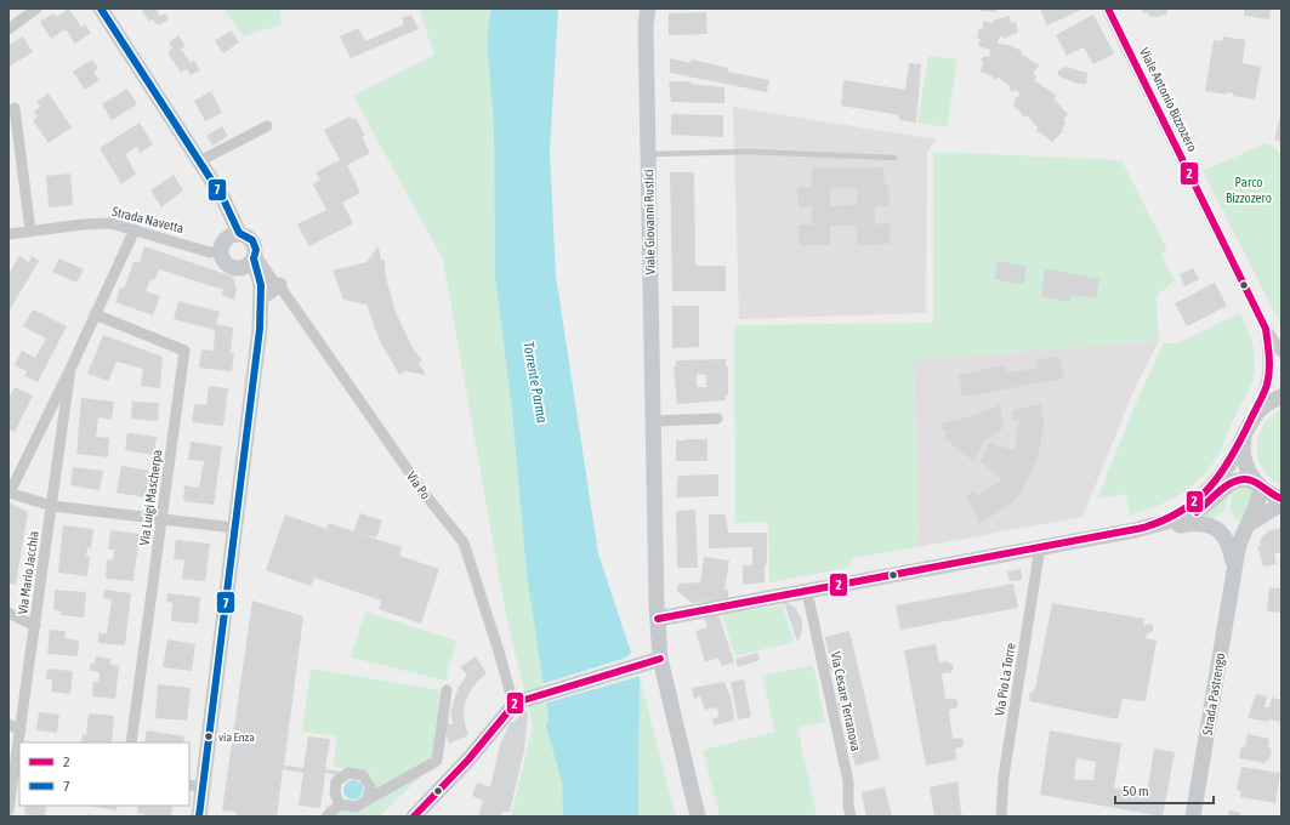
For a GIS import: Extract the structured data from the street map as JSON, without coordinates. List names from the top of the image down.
{
  "streets": {
    "street": [
      "Viale Antonio Bizzozero",
      "Strada Navetta",
      "Viale Giovanni Rustici",
      "Via Po",
      "Via Luigi Mascherpa",
      "Via Mario Jacchia",
      "Via Pio La Torre",
      "Strada Pastrengo",
      "Via Cesare Terranova"
    ]
  },
  "crossings": [
    ["Strada Navetta", "Via Po"],
    ["Strada Navetta", "Via Mario Jacchia"],
    ["Via Luigi Mascherpa", "Via Mario Jacchia"]
  ],
  "water": ["Torrente Parma"],
  "parks": ["Parco Bizzozero"],
  "places": ["via Enza"],
  "lines": ["transit line 2", "transit line 7"],
  "legend": ["2", "7"],
  "scale_bar": "50 m"
}
